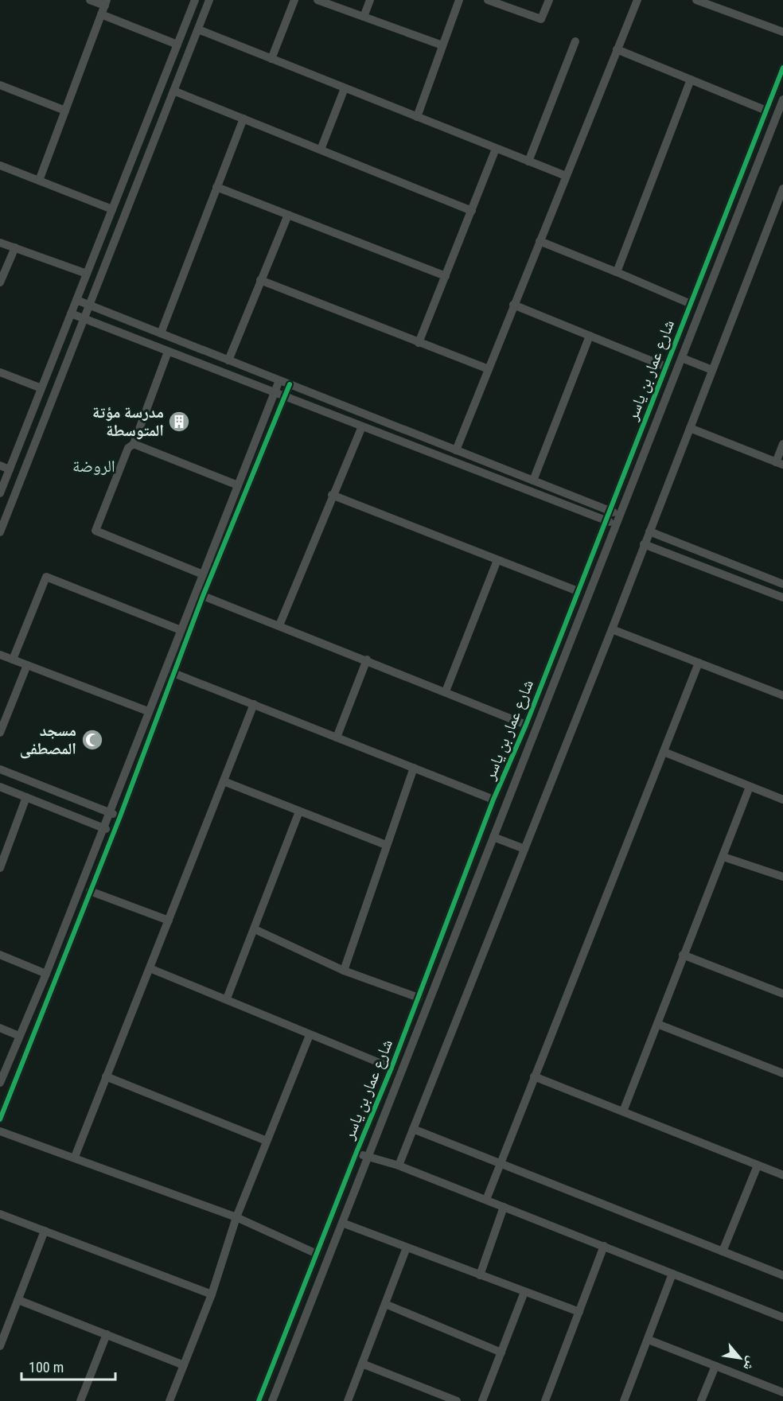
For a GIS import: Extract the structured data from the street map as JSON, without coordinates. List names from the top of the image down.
{
  "streets": {
    "street": ["شارع عمار بن ياسر"]
  },
  "districts": ["الروضة"],
  "places": {
    "building": ["مدرسة مؤتة المتوسطة"],
    "mosque": ["مسجد المصطفى"]
  },
  "scale_bar": "100 m",
  "north": "bottom right"
}
